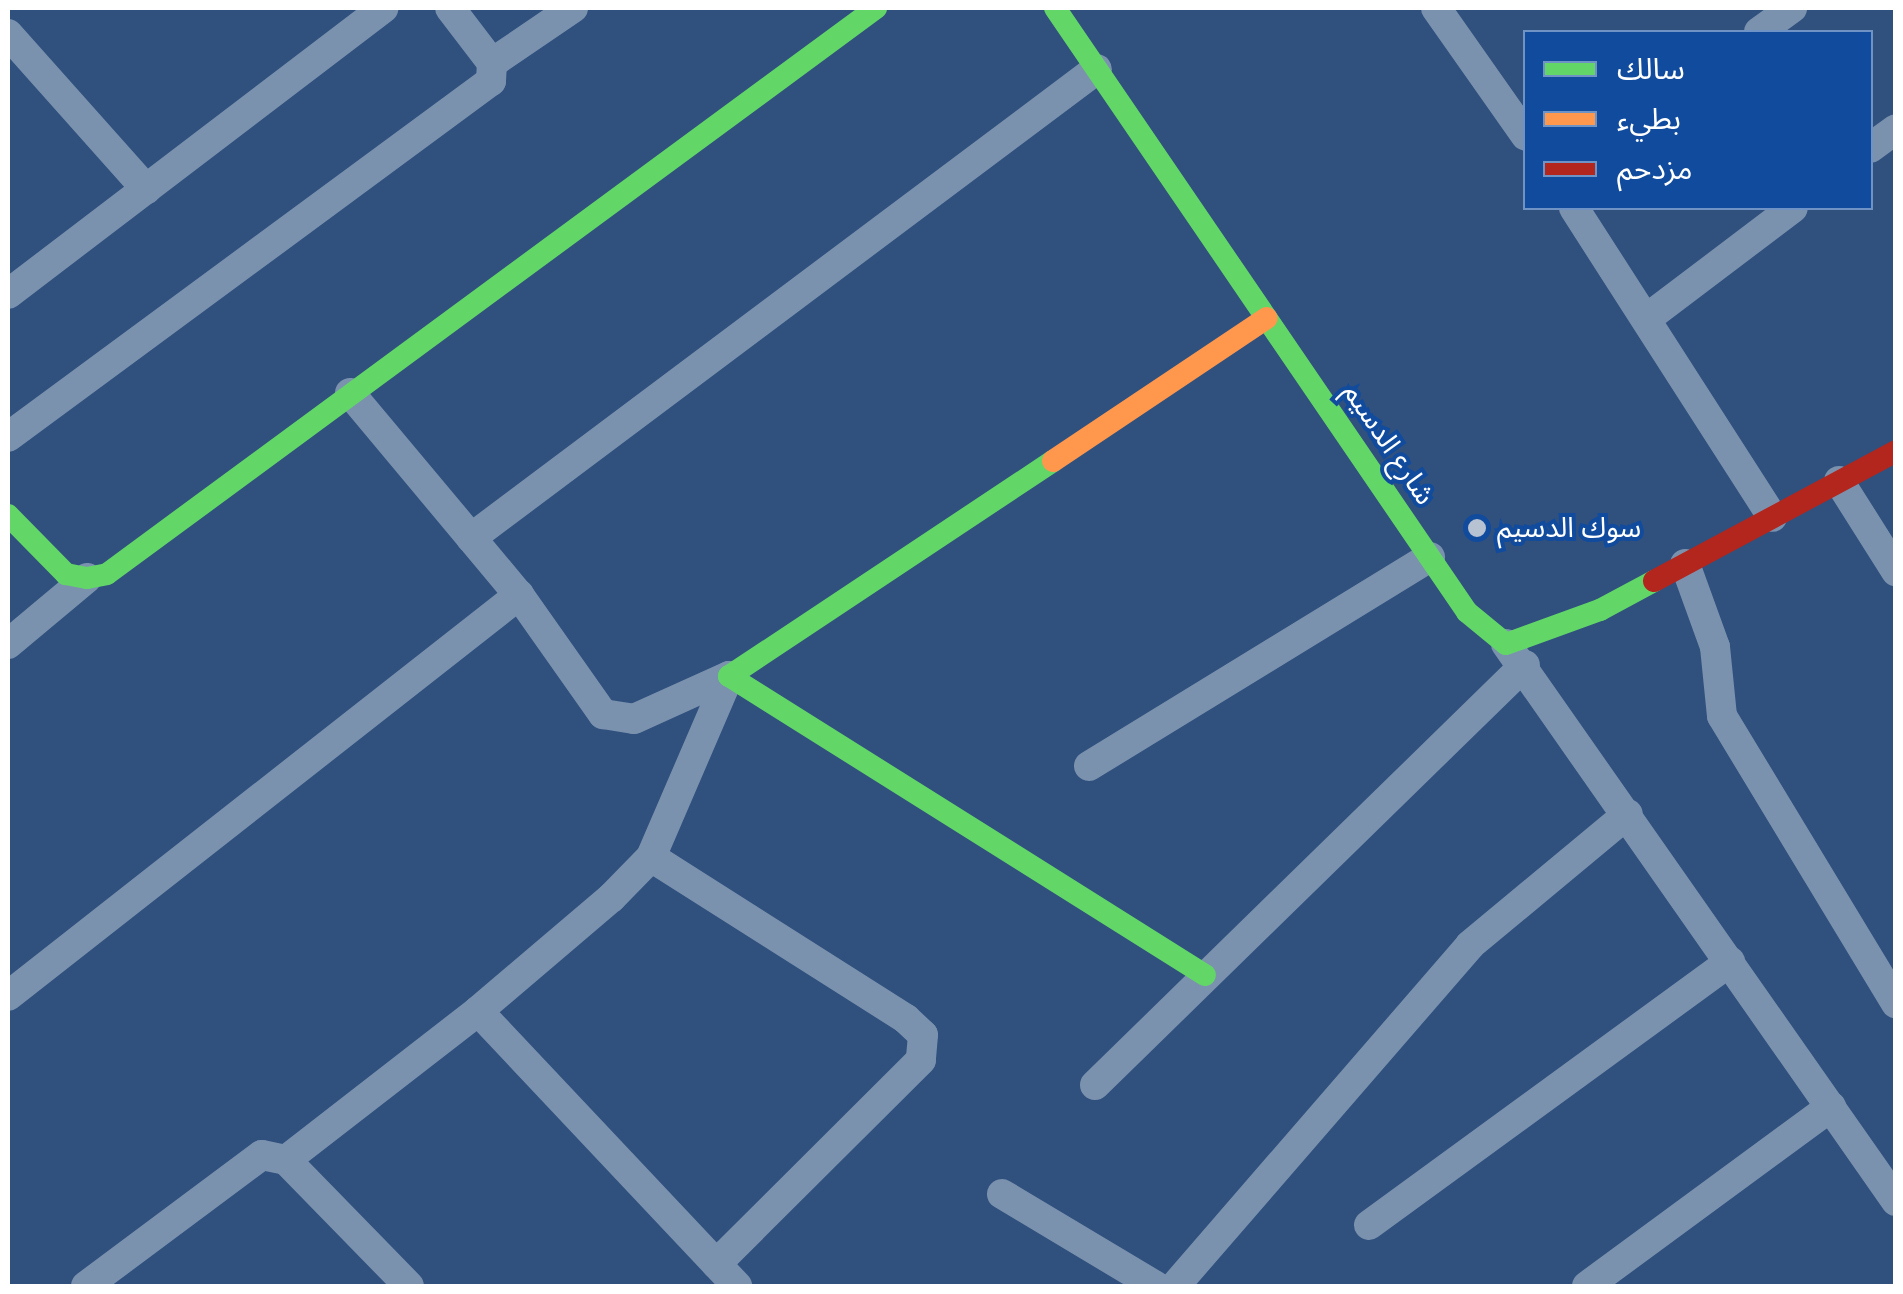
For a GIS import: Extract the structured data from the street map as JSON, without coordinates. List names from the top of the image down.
{
  "streets": {
    "street": ["شارع الدسيم"]
  },
  "places": ["سوك الدسيم"],
  "legend": ["سالك", "بطيء", "مزدحم"]
}
